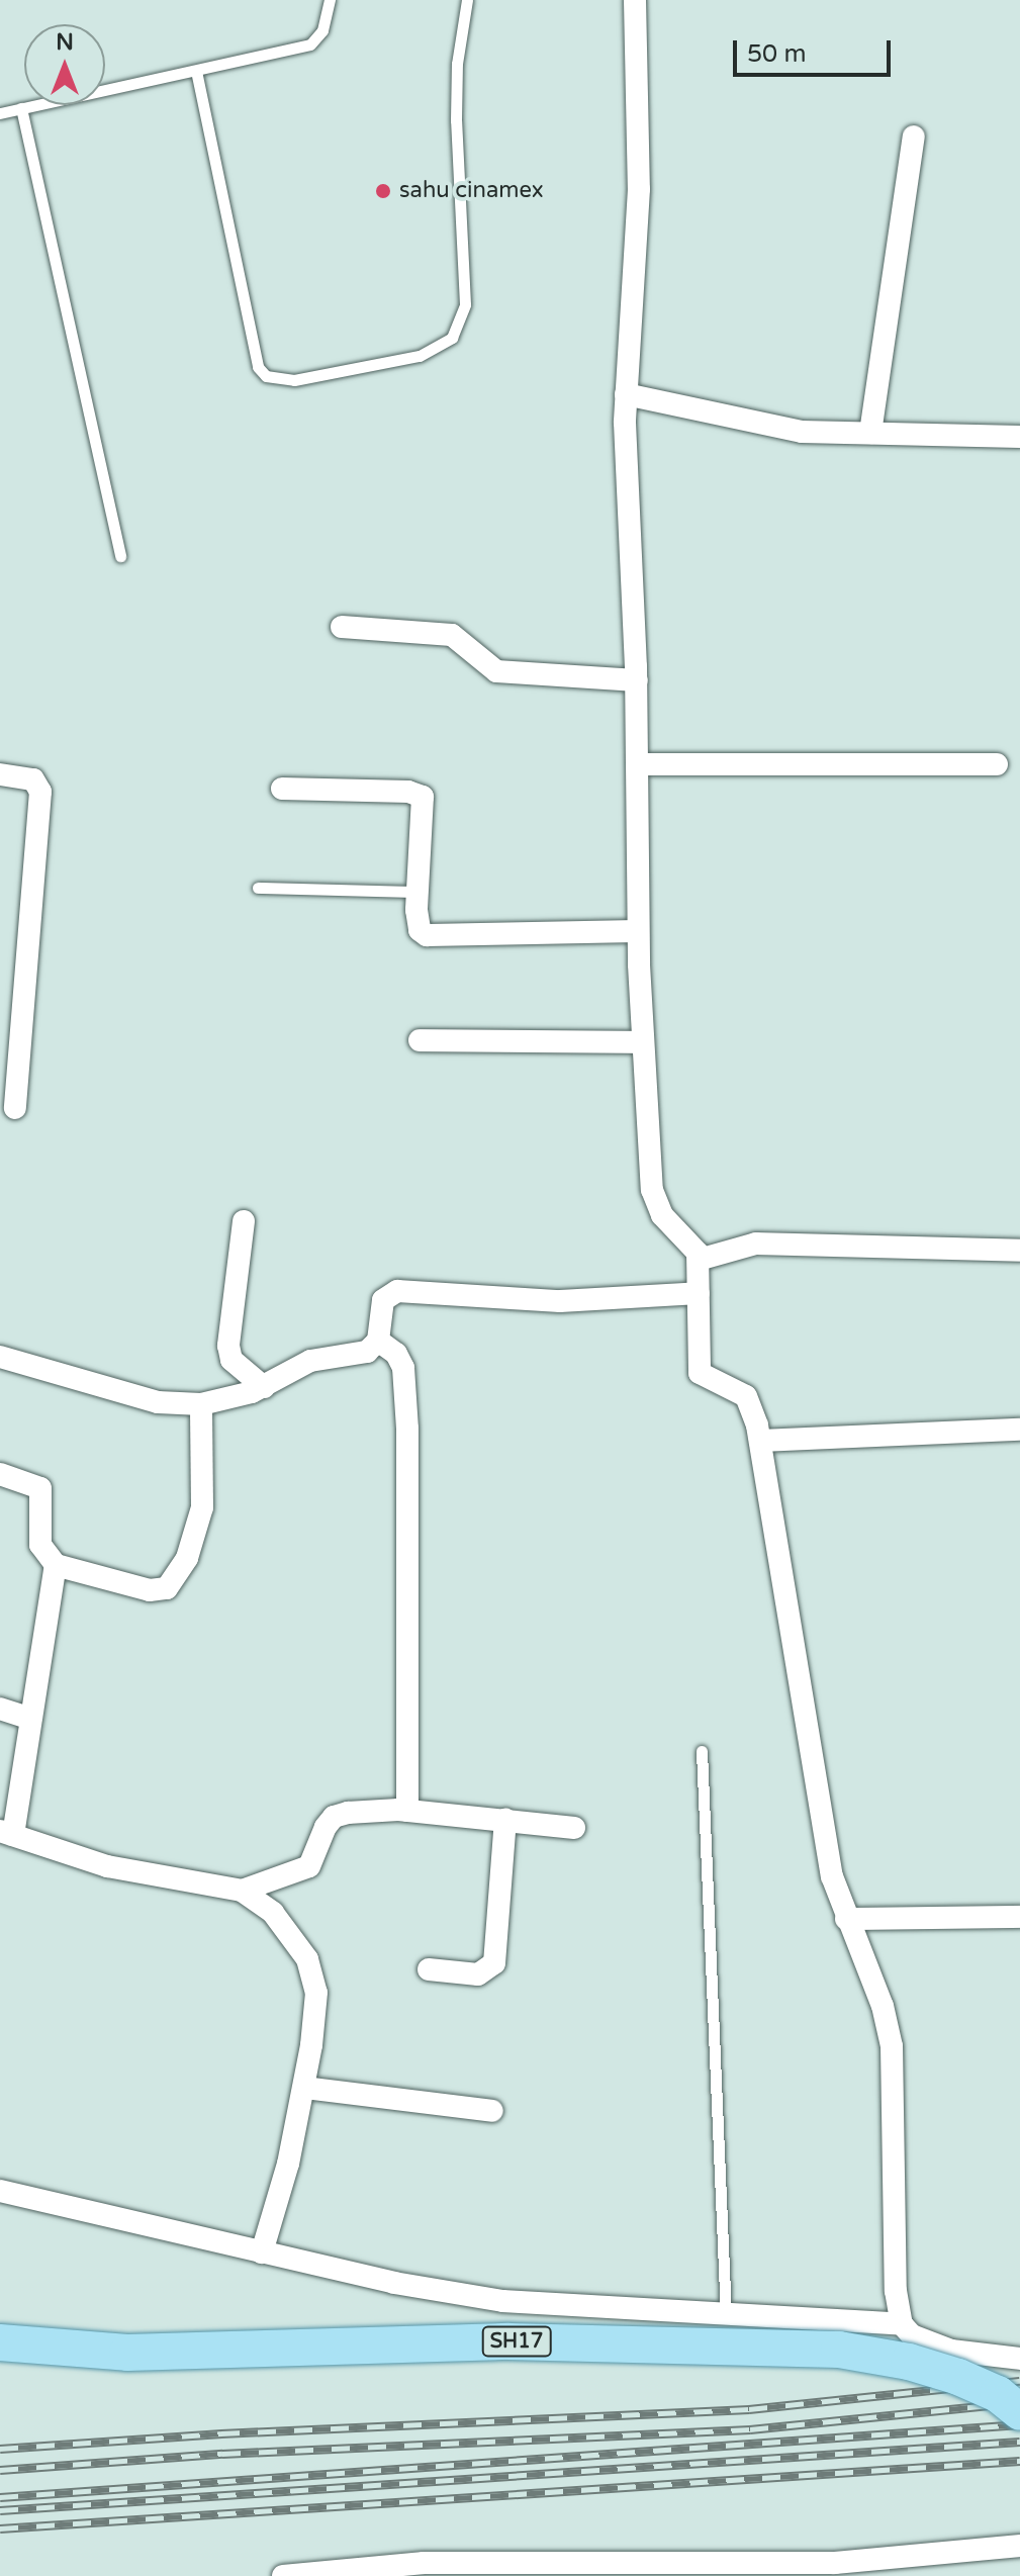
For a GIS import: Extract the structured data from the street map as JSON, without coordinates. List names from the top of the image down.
{
  "streets": {
    "main road": ["SH17"]
  },
  "places": ["sahu cinamex"],
  "scale_bar": "50 m",
  "north": "top"
}
